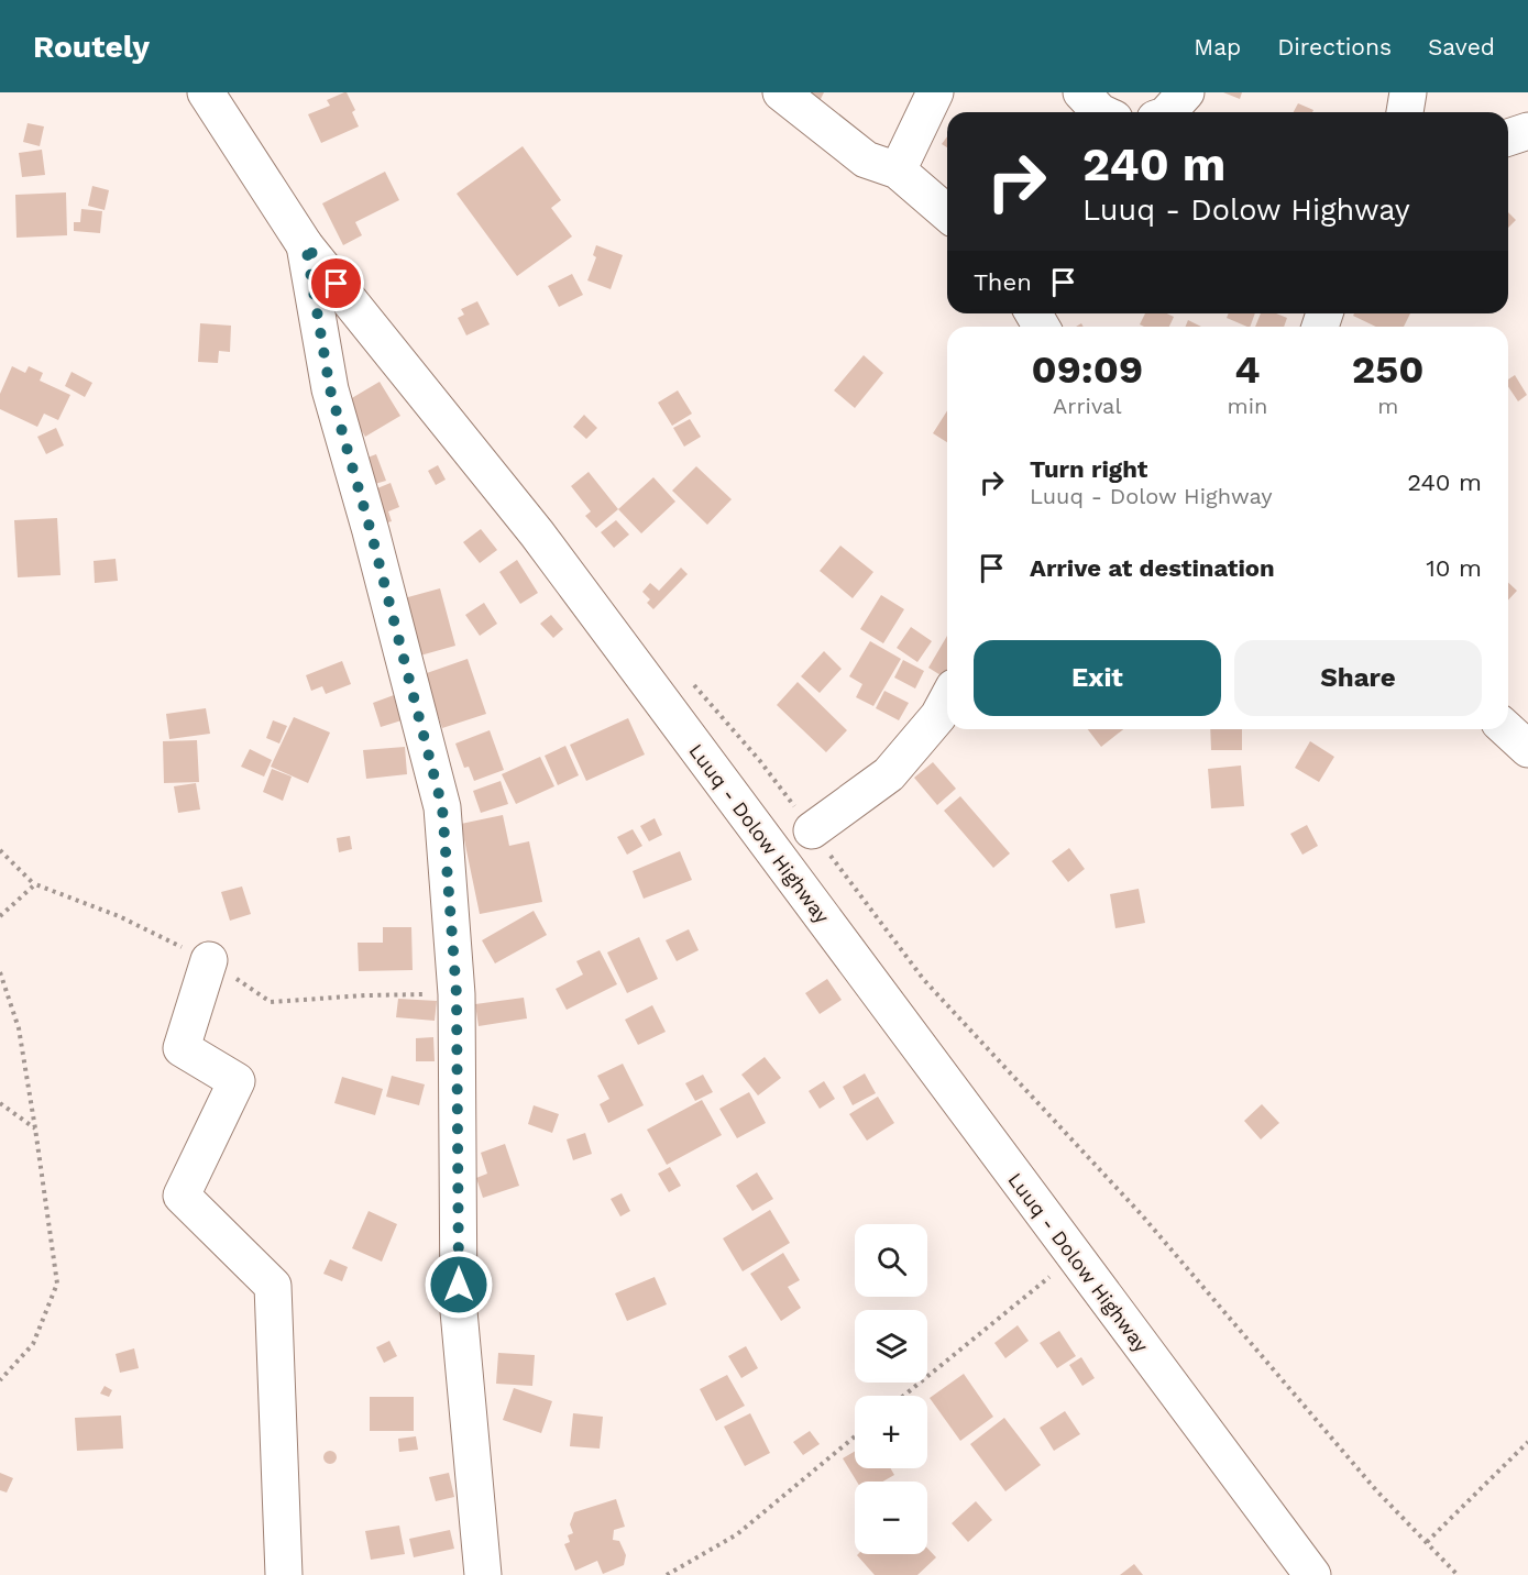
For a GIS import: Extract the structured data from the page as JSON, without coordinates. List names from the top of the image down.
{
  "streets": {
    "street": ["Luuq - Dolow Highway"]
  },
  "page": {
    "header": "Routely",
    "nav": ["Map", "Directions", "Saved"],
    "turn": ["240 m", "Luuq - Dolow Highway"],
    "then": "Then",
    "eta": [
      "09:09",
      "Arrival",
      "4",
      "min",
      "250",
      "m"
    ],
    "list": [
      {
        "name": "Turn right",
        "note": "Luuq - Dolow Highway",
        "value": "240 m"
      },
      {
        "name": "Arrive at destination",
        "value": "10 m"
      }
    ],
    "buttons": ["Exit", "Share"],
    "map_buttons": ["+", "−"]
  }
}
